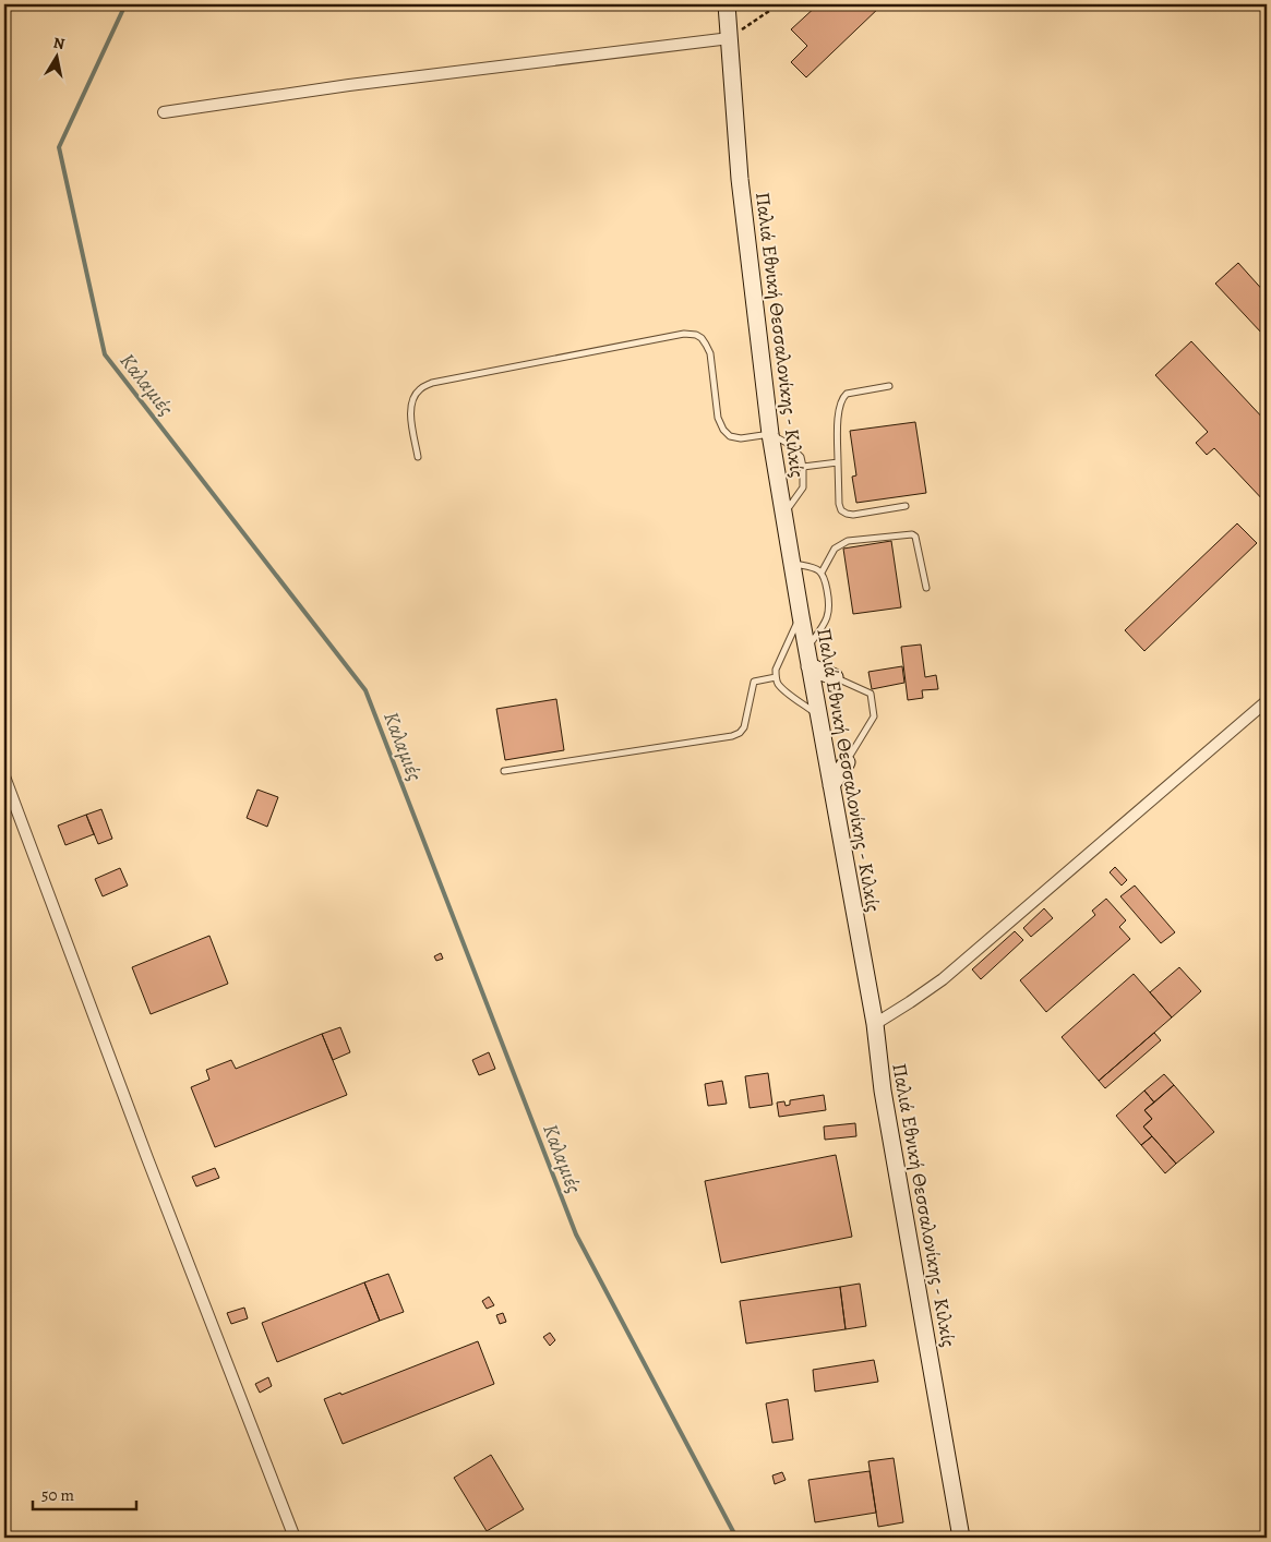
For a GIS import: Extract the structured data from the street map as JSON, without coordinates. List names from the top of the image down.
{
  "streets": {
    "main road": ["Παλιά Εθνική Θεσσαλονίκης - Κιλκίς"]
  },
  "water": ["Καλαμιές"],
  "scale_bar": "50 m",
  "north": "top"
}
